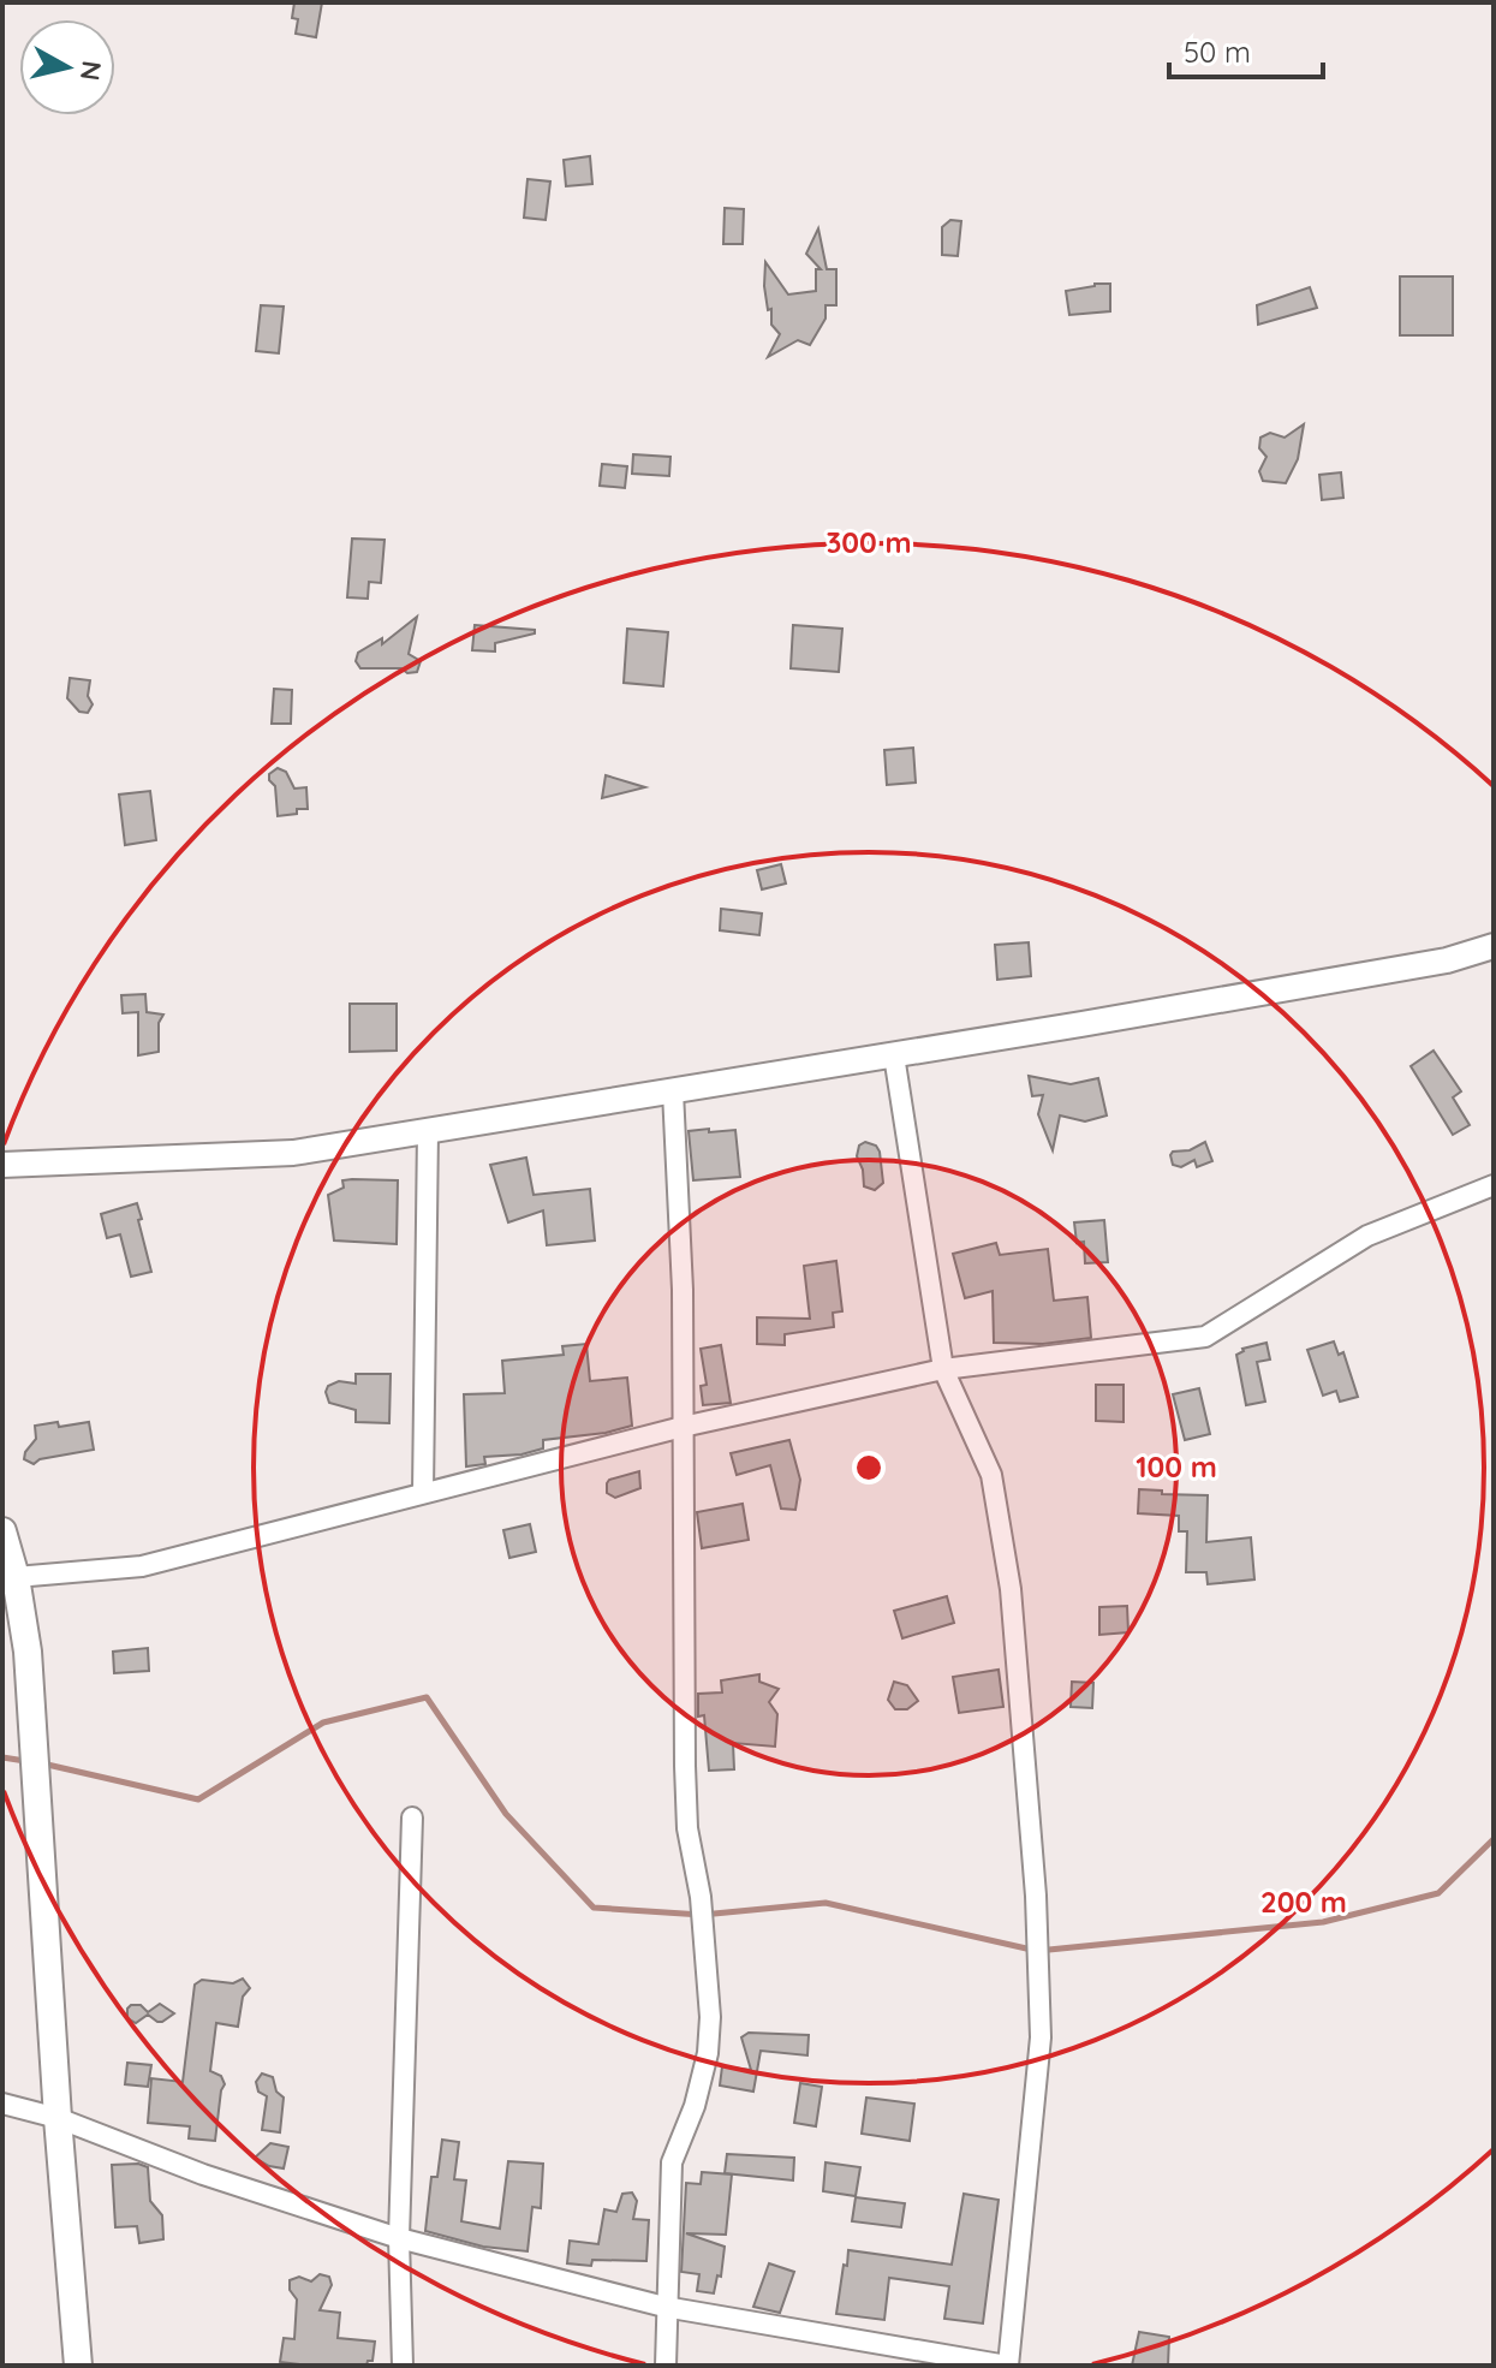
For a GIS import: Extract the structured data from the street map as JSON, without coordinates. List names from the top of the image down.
{
  "scale_bar": "50 m",
  "north": "right",
  "rings": ["300 m", "100 m", "200 m"]
}
